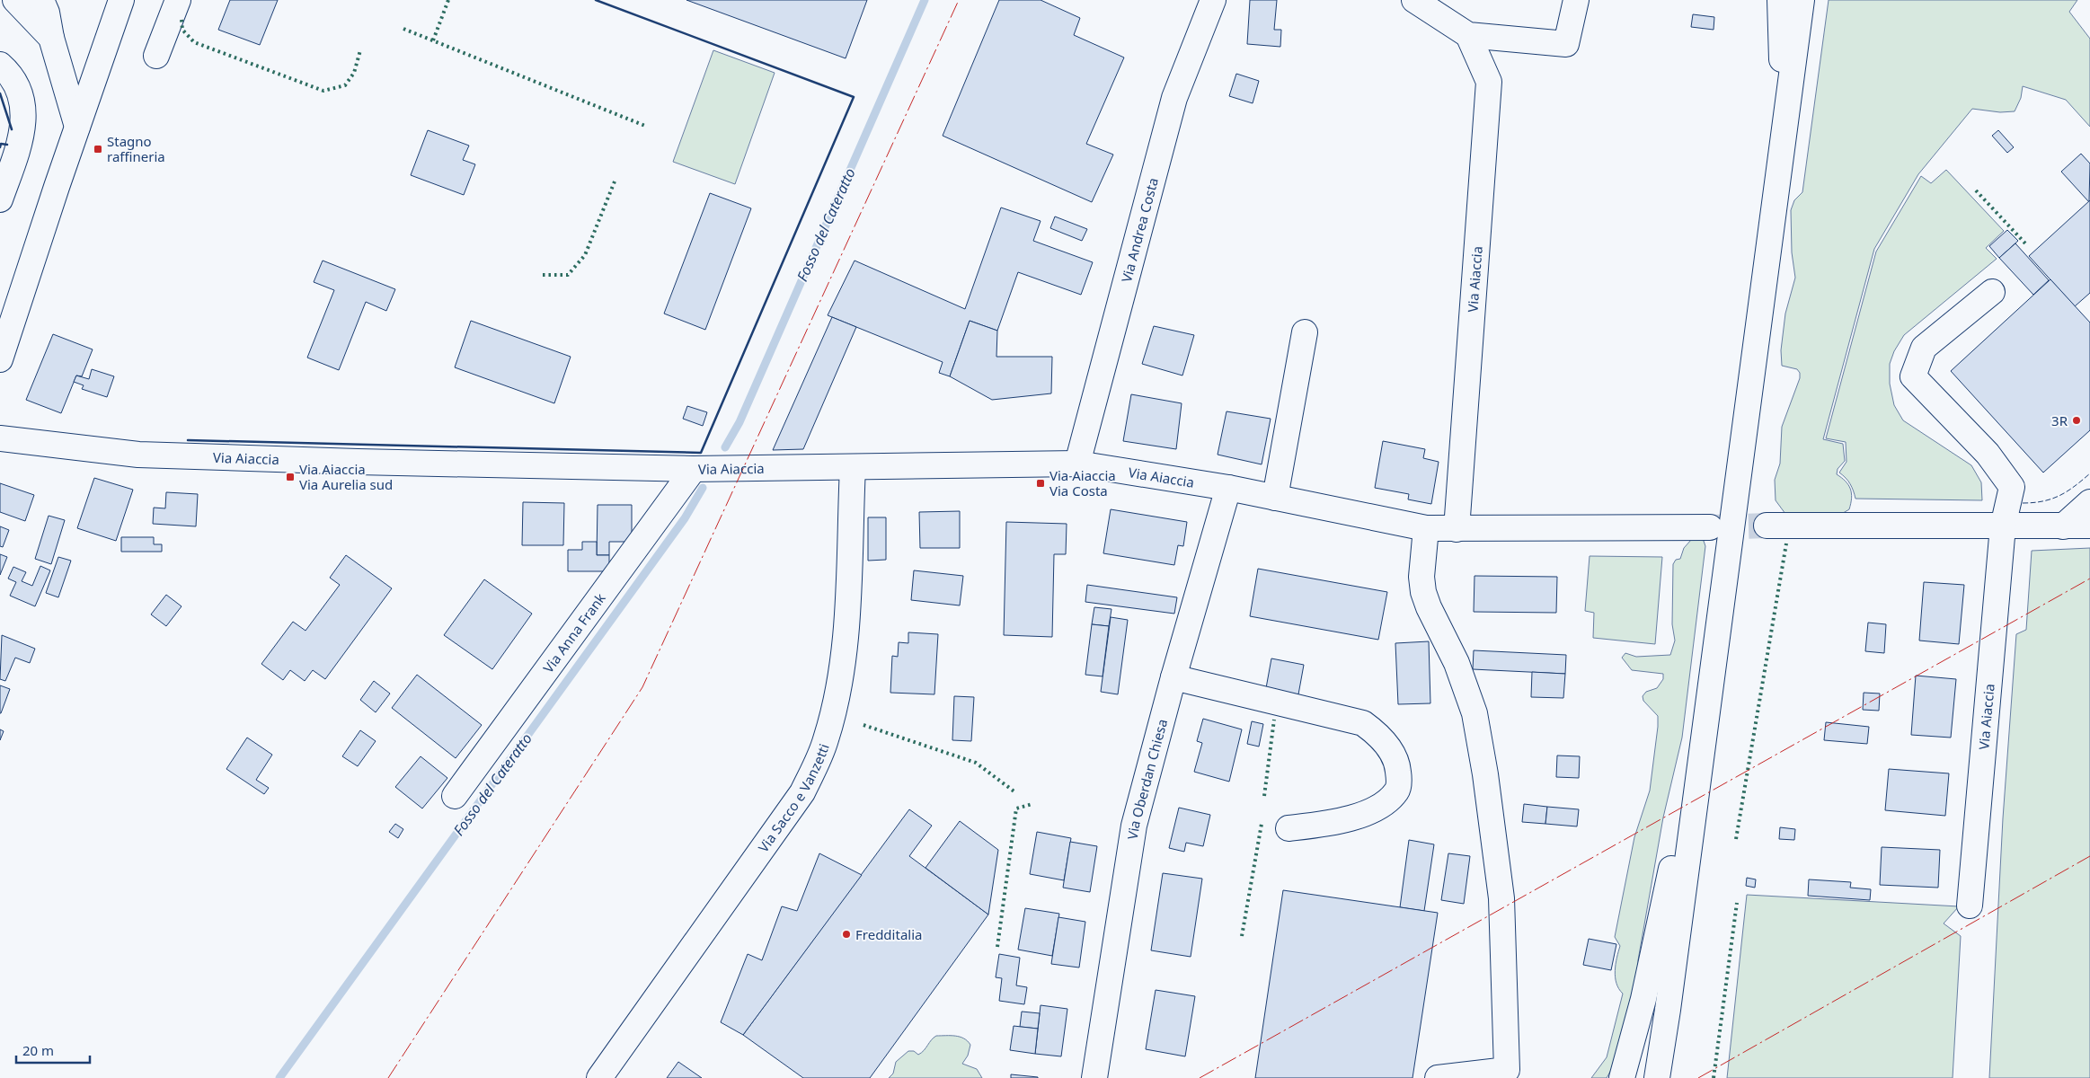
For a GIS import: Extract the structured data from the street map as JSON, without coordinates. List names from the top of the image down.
{
  "streets": {
    "main road": [
      "Via Andrea Costa",
      "Via Aiaccia",
      "Via Anna Frank",
      "Via Oberdan Chiesa",
      "Via Sacco e Vanzetti"
    ]
  },
  "crossings": [
    ["Via Andrea Costa", "Via Aiaccia"],
    ["Via Aiaccia", "Via Anna Frank"],
    ["Via Aiaccia", "Via Oberdan Chiesa"],
    ["Via Aiaccia", "Via Sacco e Vanzetti"]
  ],
  "water": ["Fosso del Cateratto"],
  "places": {
    "transit": ["Stagno raffineria", "Via Aiaccia Via Aurelia sud", "Via Aiaccia Via Costa"],
    "other": ["3R", "Fredditalia"]
  },
  "scale_bar": "20 m"
}
